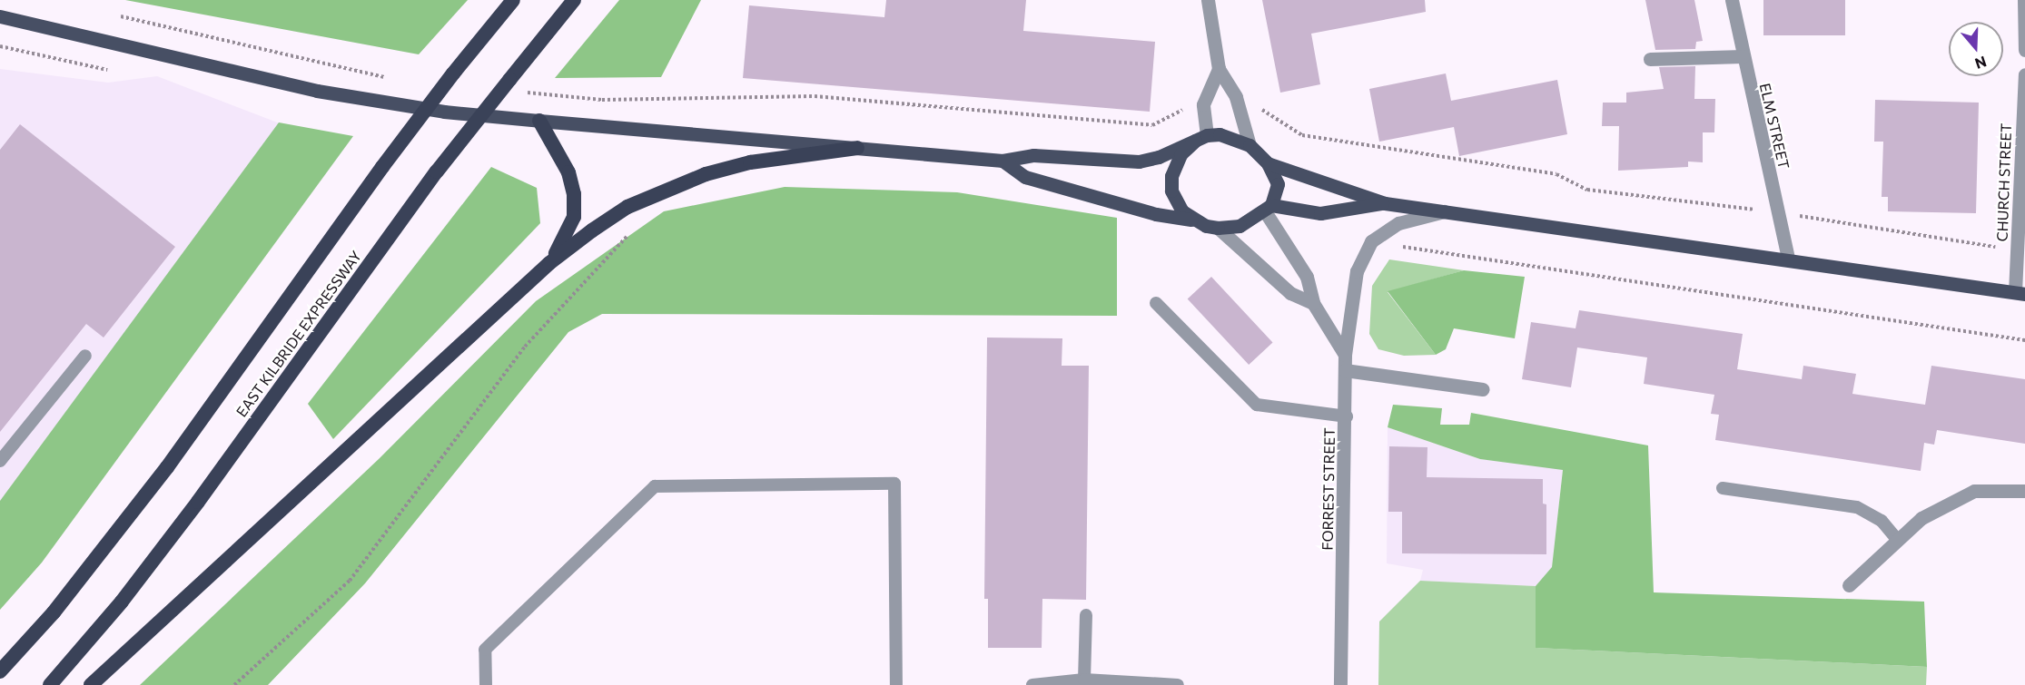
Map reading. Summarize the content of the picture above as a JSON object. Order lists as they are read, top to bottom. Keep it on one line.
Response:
{"streets":{"highway":["EAST KILBRIDE EXPRESSWAY"],"street":["ELM STREET","CHURCH STREET","FORREST STREET"]},"north":"bottom"}
